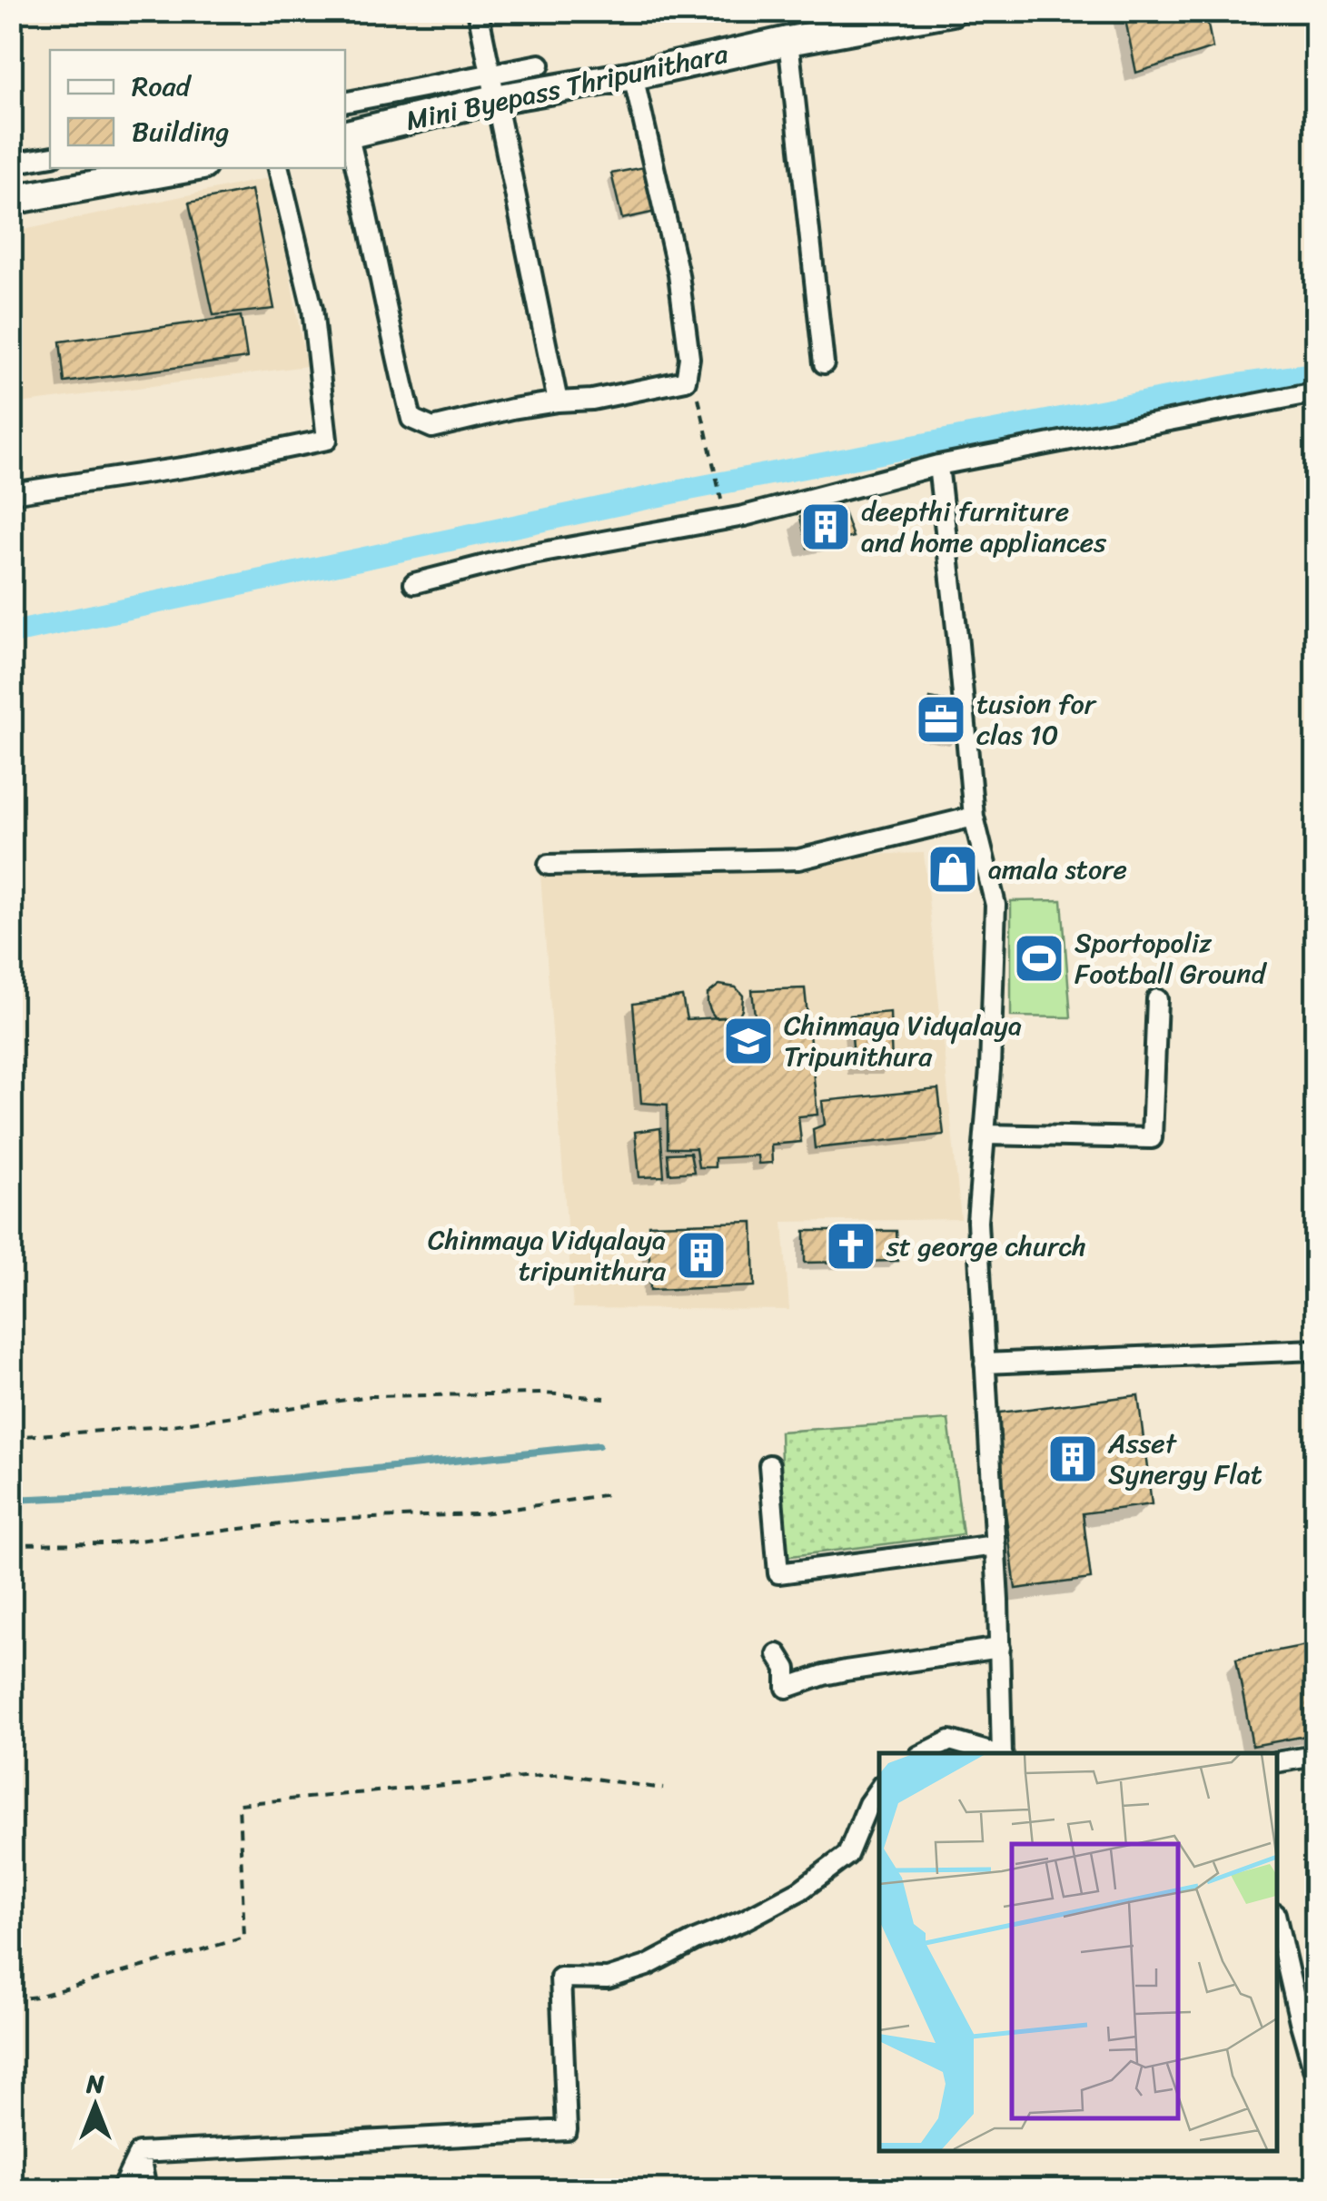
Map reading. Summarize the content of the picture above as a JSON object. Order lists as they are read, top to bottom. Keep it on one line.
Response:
{"streets":{"main road":["Mini Byepass Thripunithara"]},"places":{"building":["deepthi furniture and home appliances","Chinmaya Vidyalaya tripunithura","Asset Synergy Flat"],"office":["tusion for clas 10"],"shop":["amala store"],"sports":["Sportopoliz Football Ground"],"school or university":["Chinmaya Vidyalaya Tripunithura"],"church":["st george church"]},"legend":["Road","Building"],"north":"top"}
